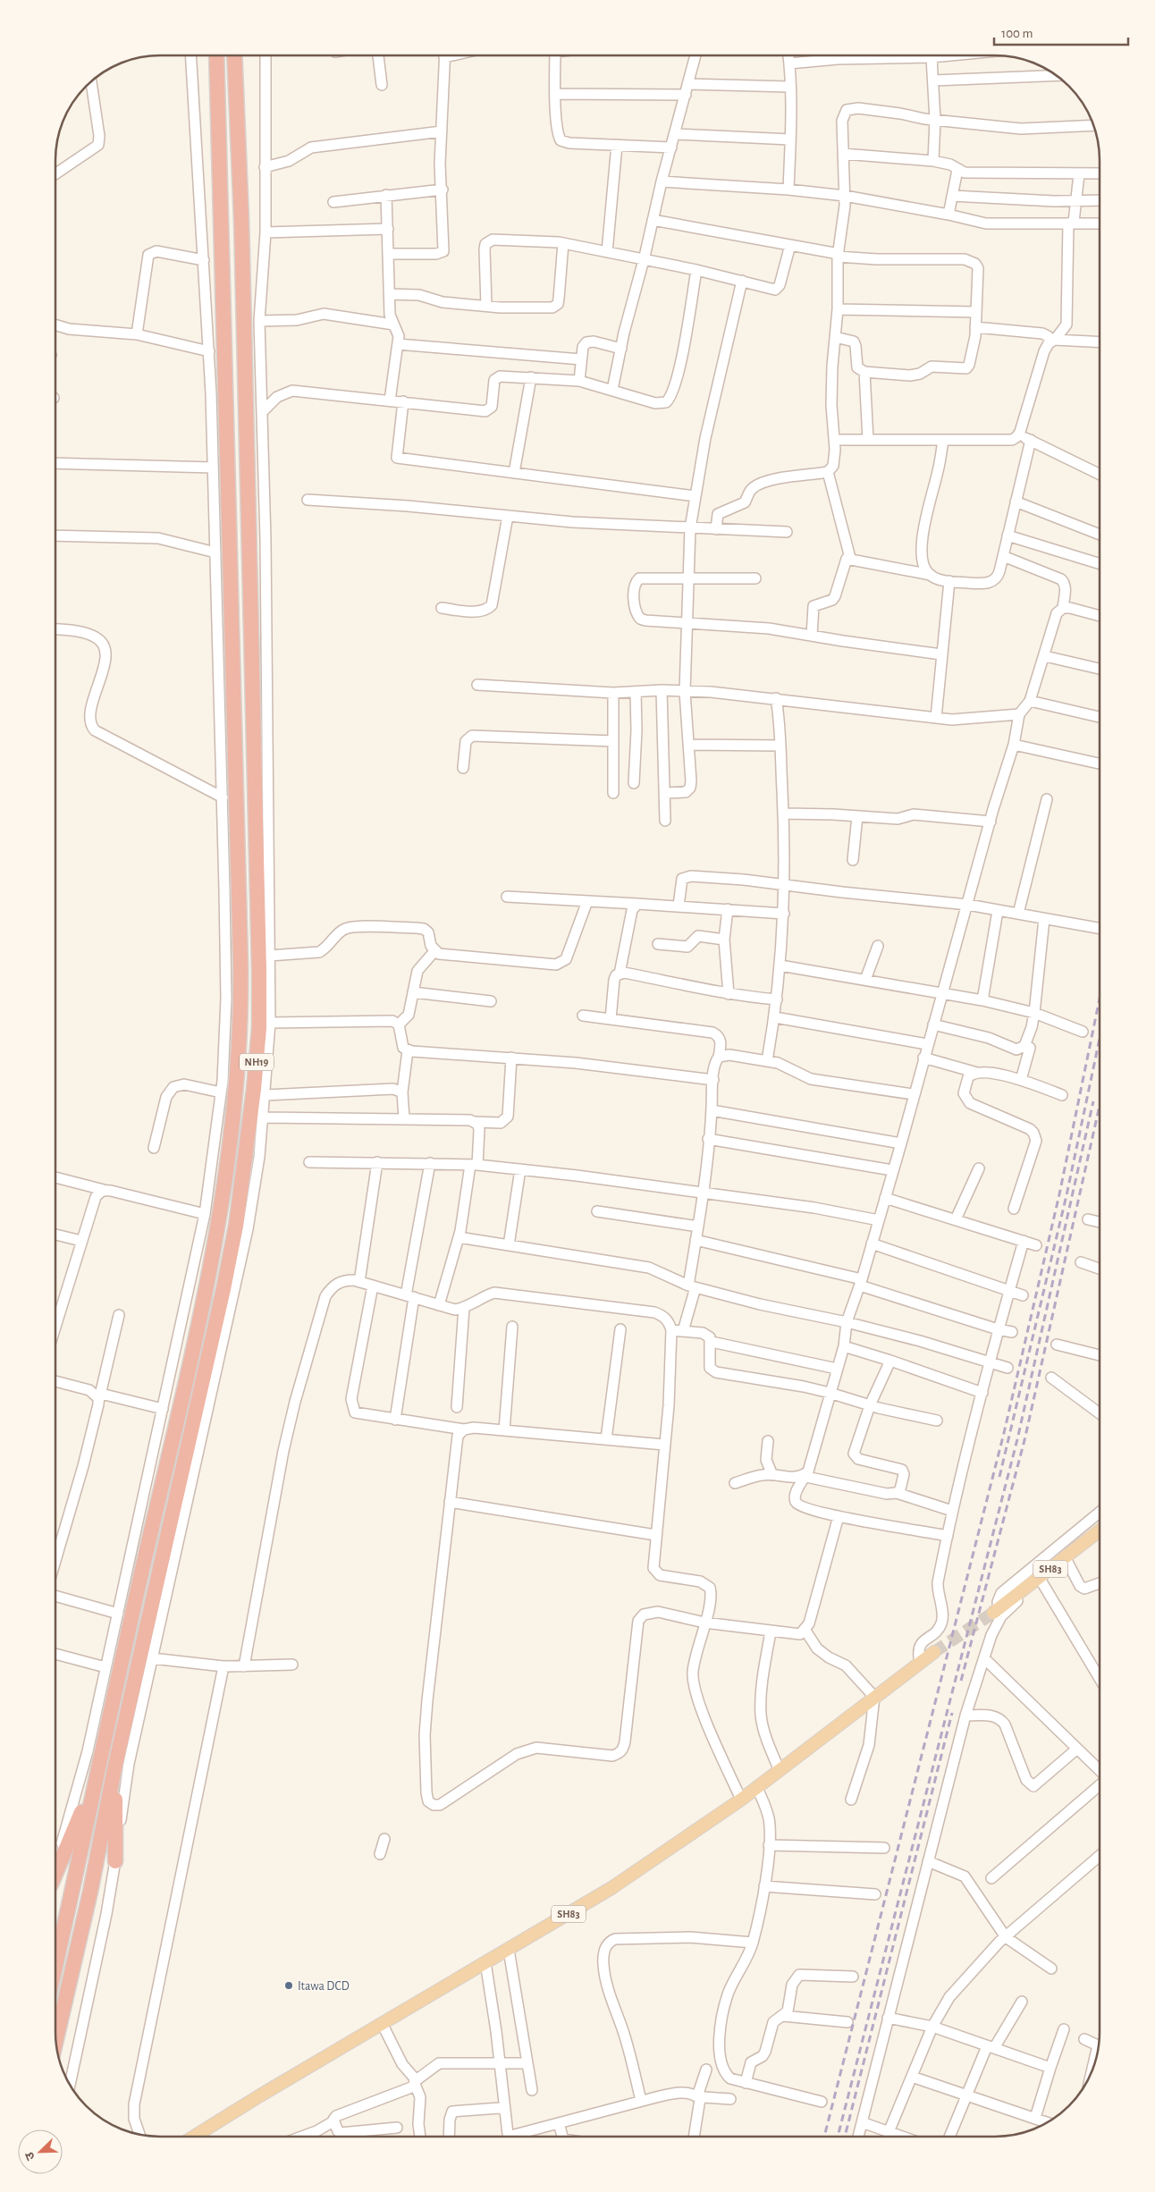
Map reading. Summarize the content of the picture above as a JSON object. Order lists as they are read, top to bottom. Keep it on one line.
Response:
{"streets":{"highway":["NH19"],"main road":["SH83"]},"places":["Itawa DCD"],"scale_bar":"100 m","north":"bottom left"}
